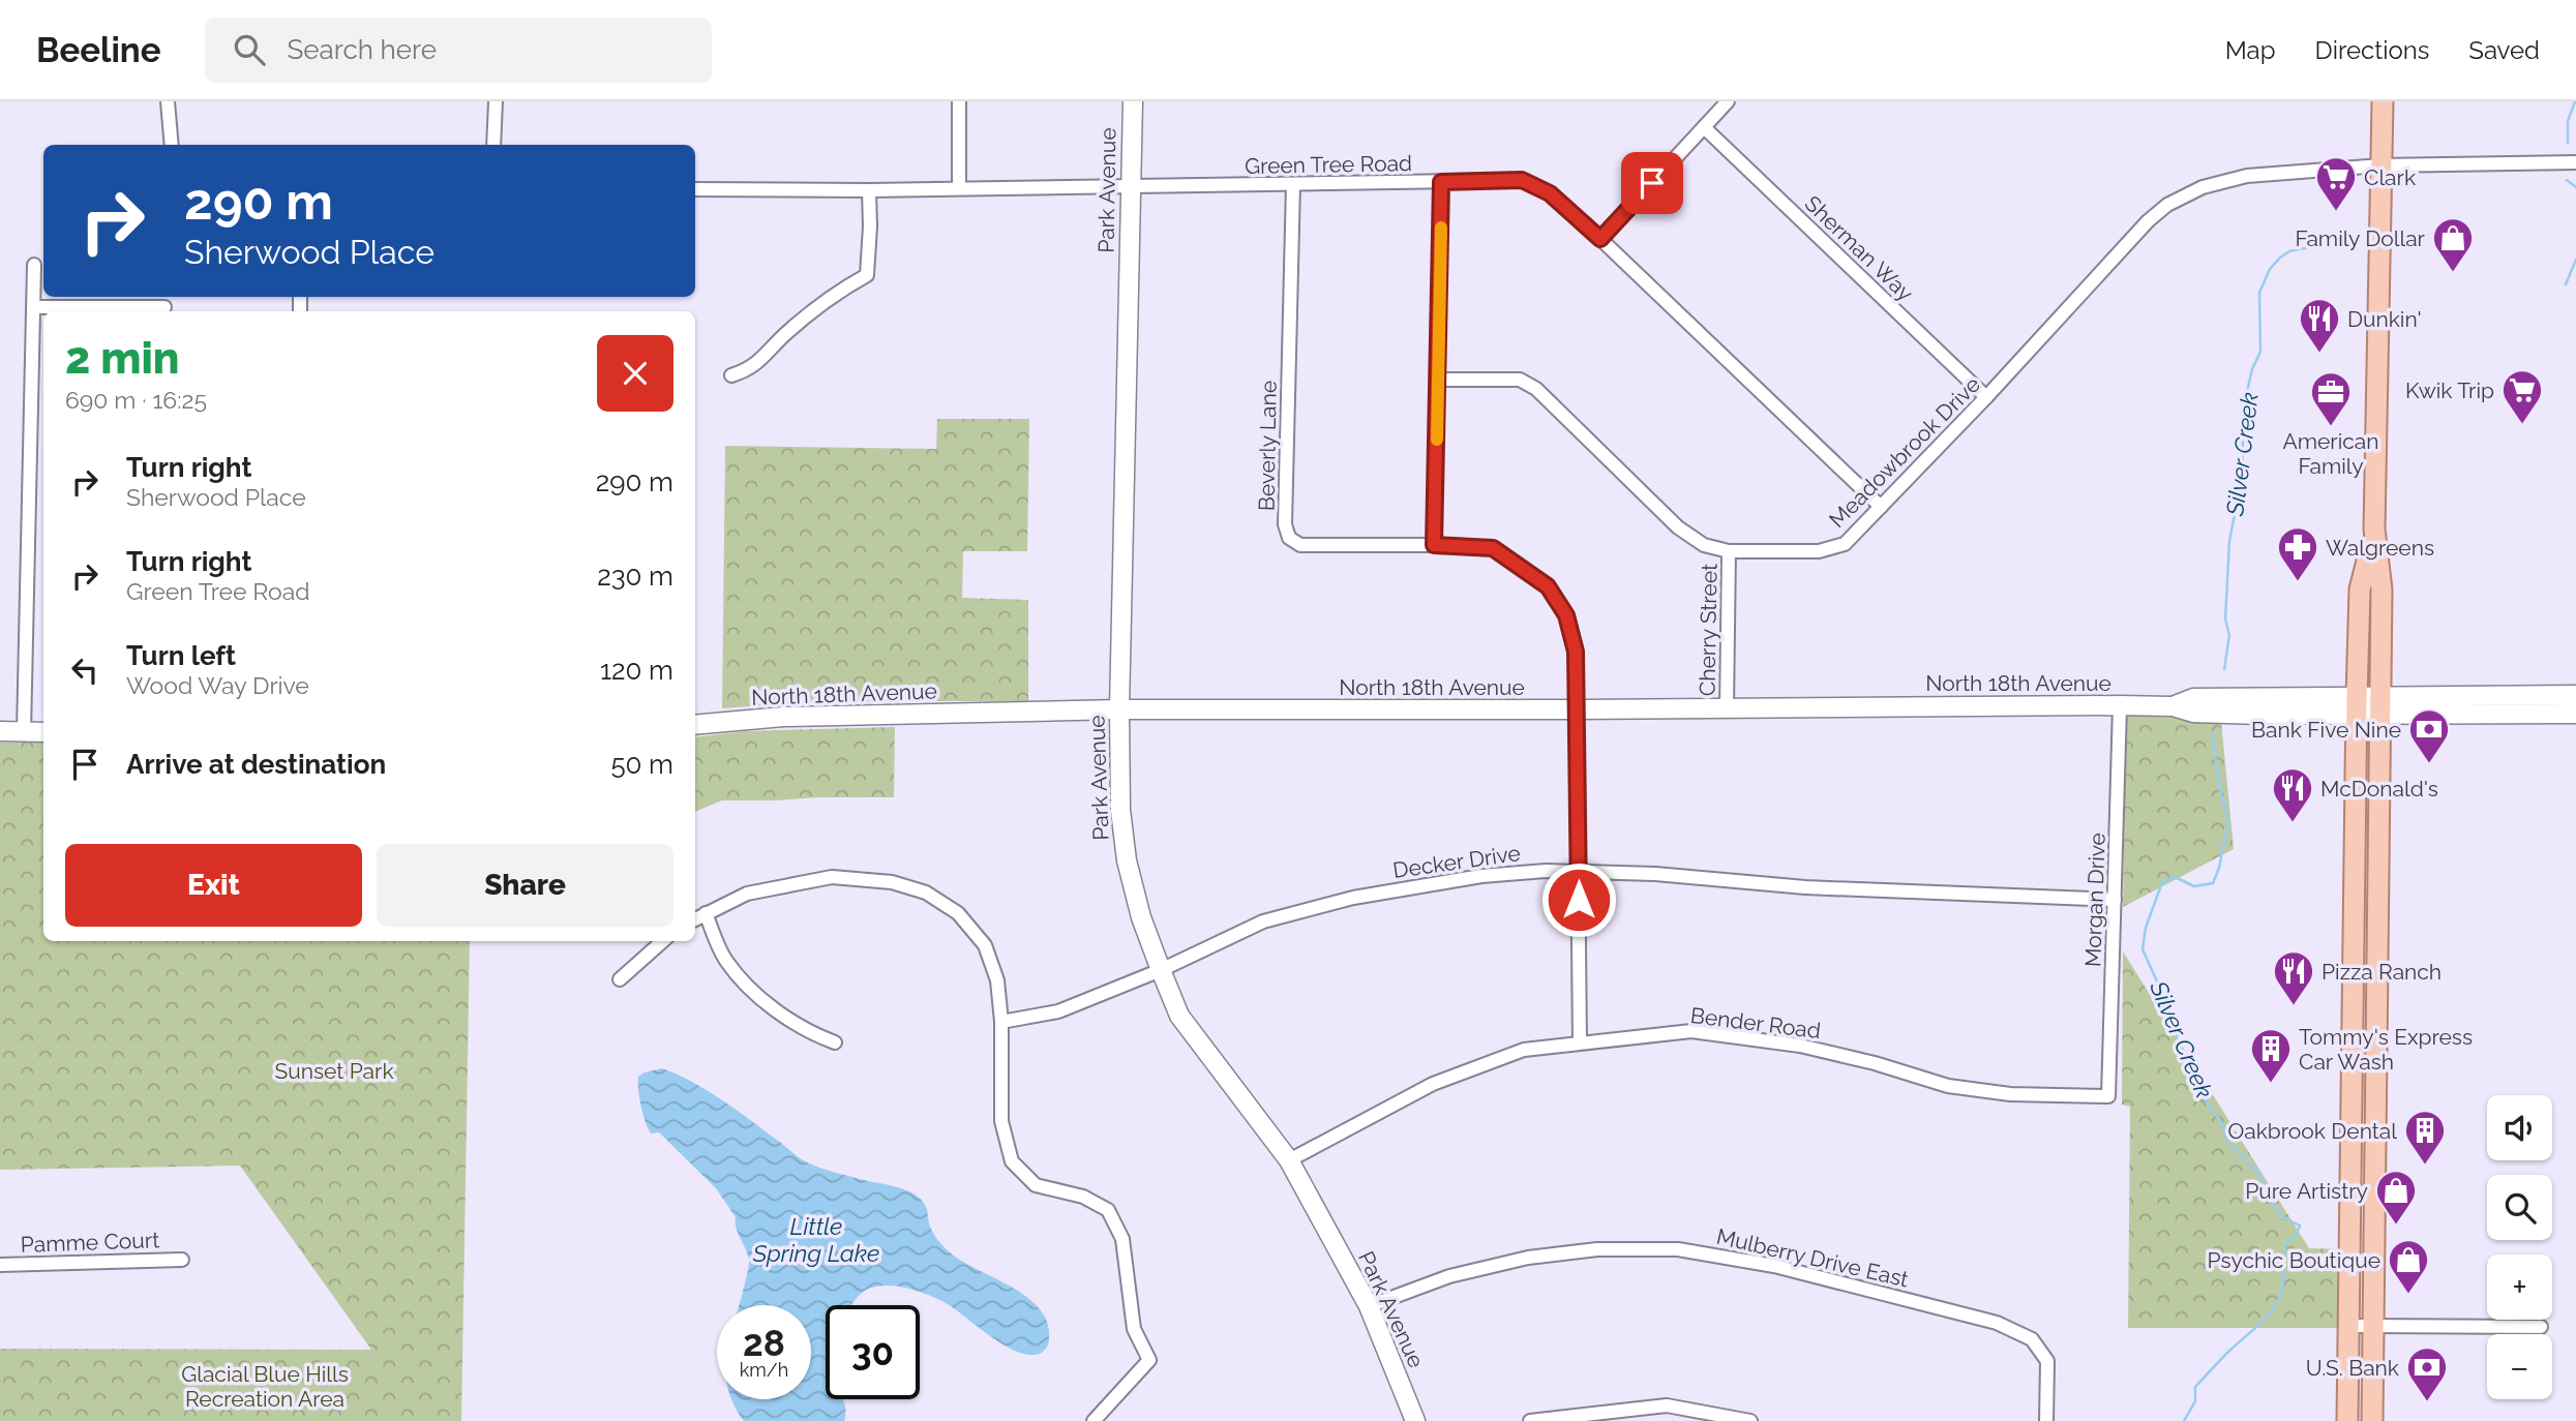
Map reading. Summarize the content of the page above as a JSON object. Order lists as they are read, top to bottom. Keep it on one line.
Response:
{"streets":{"street":["Green Tree Road","Park Avenue","Sherman Way","Beverly Lane","Meadowbrook Drive","Cherry Street","North 18th Avenue","Decker Drive","Morgan Drive","Bender Road","Pamme Court","Mulberry Drive East"]},"crossings":[["Green Tree Road","Park Avenue"],["Green Tree Road","Beverly Lane"],["Green Tree Road","Meadowbrook Drive"],["Park Avenue","North 18th Avenue"],["Park Avenue","Decker Drive"],["Park Avenue","Bender Road"],["Park Avenue","Mulberry Drive East"],["Sherman Way","Meadowbrook Drive"],["Beverly Lane","North 18th Avenue"],["Beverly Lane","Decker Drive"],["Beverly Lane","Bender Road"],["Meadowbrook Drive","Cherry Street"],["Cherry Street","North 18th Avenue"],["North 18th Avenue","Morgan Drive"],["Decker Drive","Morgan Drive"],["Morgan Drive","Bender Road"]],"water":["Silver Creek","Little Spring Lake"],"parks":["Sunset Park","Glacial Blue Hills Recreation Area"],"places":{"supermarket":["Clark","Kwik Trip"],"shop":["Family Dollar","Pure Artistry","Psychic Boutique"],"restaurant":["Dunkin'","McDonald's","Pizza Ranch"],"office":["American Family"],"pharmacy":["Walgreens"],"bank":["Bank Five Nine","U.S. Bank"],"building":["Tommy's Express Car Wash","Oakbrook Dental"]},"page":{"header":"Beeline","search":"Search here","nav":["Map","Directions","Saved"],"turn":["290 m","Sherwood Place"],"heading":["2 min","690 m · 16:25"],"list":[{"name":"Turn right","note":"Sherwood Place","value":"290 m"},{"name":"Turn right","note":"Green Tree Road","value":"230 m"},{"name":"Turn left","note":"Wood Way Drive","value":"120 m"},{"name":"Arrive at destination","value":"50 m"}],"buttons":["Exit","Share"],"map_buttons":["+","−"],"speed":"28 km/h","limit":"30"}}
